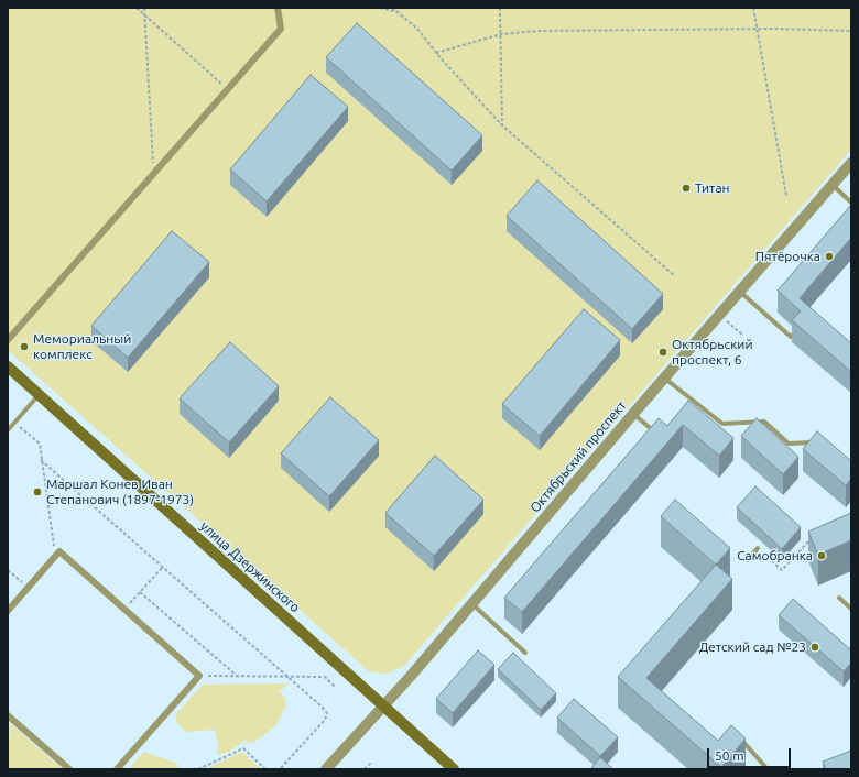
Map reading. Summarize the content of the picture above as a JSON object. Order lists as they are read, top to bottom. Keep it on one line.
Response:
{"streets":{"main road":["улица Дзержинского"],"street":["Октябрьский проспект"]},"crossings":[["Октябрьский проспект","улица Дзержинского"]],"places":["Титан","Пятёрочка","Мемориальный комплекс","Октябрьский проспект, 6","Маршал Конев Иван Степанович (1897-1973)","Самобранка","Детский сад №23"],"scale_bar":"50 m"}
